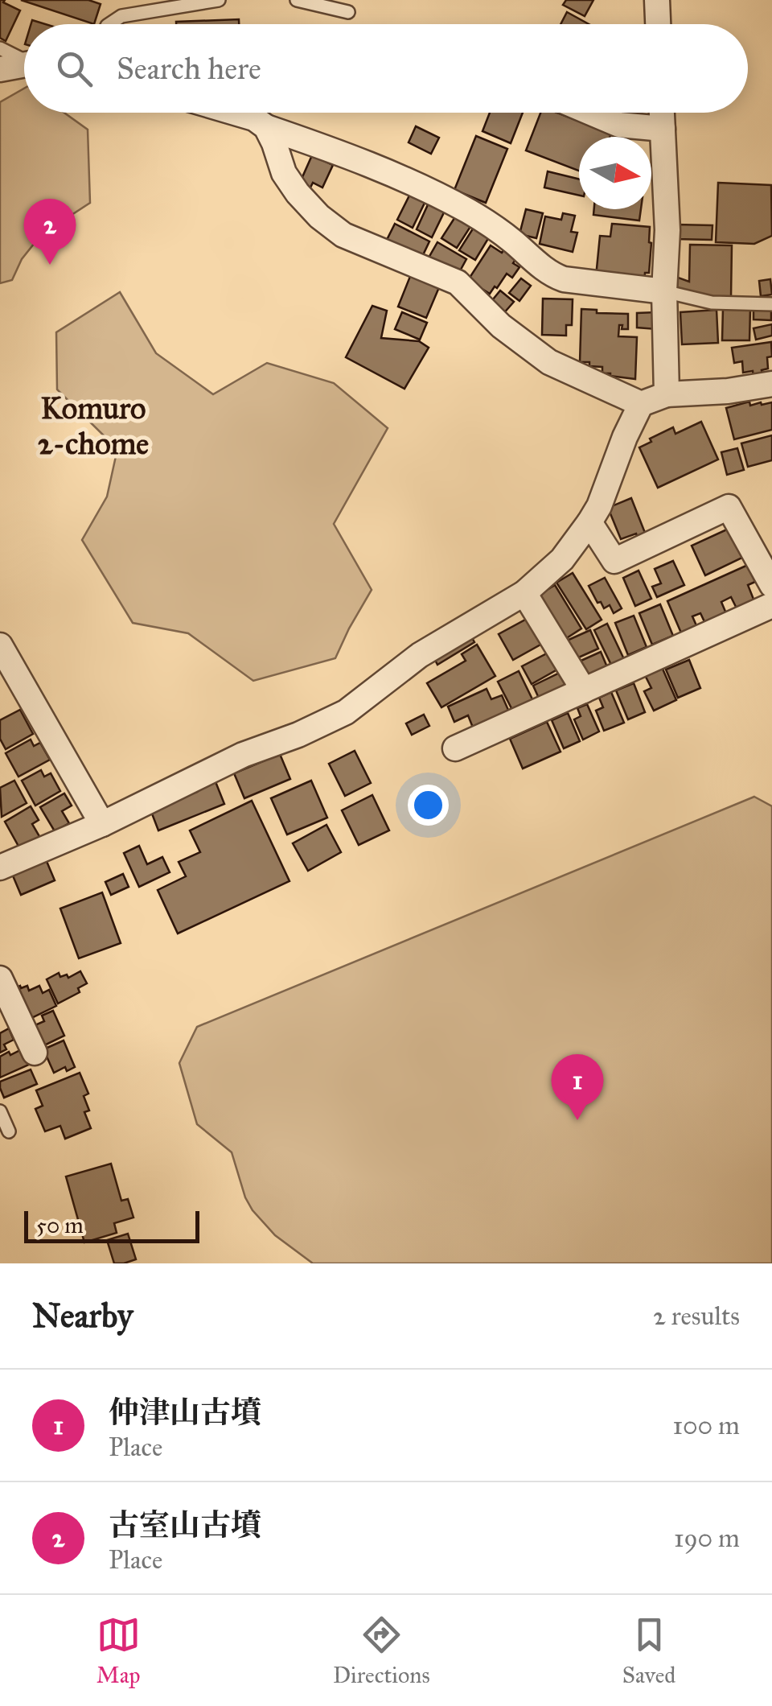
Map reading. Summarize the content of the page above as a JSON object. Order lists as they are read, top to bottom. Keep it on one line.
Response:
{"districts":["Komuro 2-chome"],"scale_bar":"50 m","north":"right","page":{"search":"Search here","pins":["2","1"],"scale":"50 m","heading":["Nearby","2 results"],"list":[{"mark":"1","name":"仲津山古墳","note":"Place","value":"100 m"},{"mark":"2","name":"古室山古墳","note":"Place","value":"190 m"}],"nav":["Map","Directions","Saved"]}}
